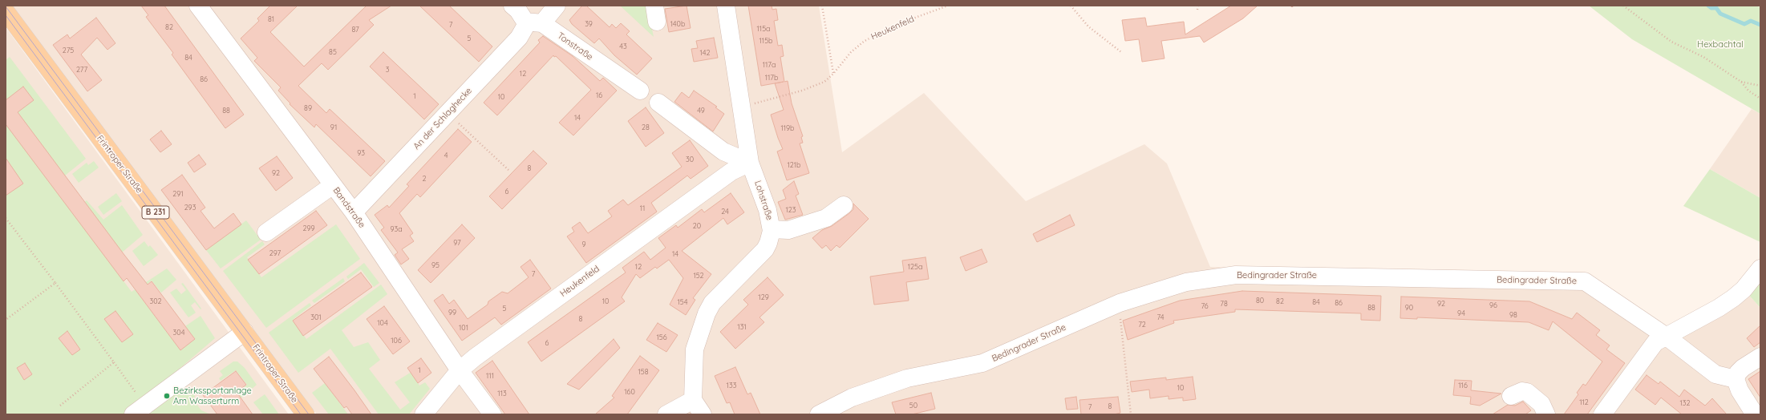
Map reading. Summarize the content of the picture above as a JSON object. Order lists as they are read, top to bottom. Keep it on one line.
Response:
{"streets":{"main road":["Frintroper Straße","B 231"],"street":["Heukenfeld","Tonstraße","An der Schlaghecke","Lohstraße","Bandstraße","Bedingrader Straße"]},"crossings":[["Heukenfeld","Lohstraße"],["Heukenfeld","Bandstraße"],["Tonstraße","An der Schlaghecke"],["An der Schlaghecke","Bandstraße"]],"parks":["Hexbachtal"],"places":["Bezirkssportanlage Am Wasserturm"],"house_numbers":["81","39","140b","7","82","115a","87","5","115b","43","275","85","142","84","117a","277","3","12","117b","86","16","1","10","89","88","49","14","91","28","119b","93","4","30","121b","8","92","2","6","291","293","11","123","24","20","299","93a","97","9","297","14","95","12","125a","7","152","129","80","302","10","82","154","84","86","78","92","96","76","88","90","5","99","94","98","301","74","8","104","72","131","101","304","156","106","6","1","158","111","133","116","10","160","113","112","132","50","8","7"]}
